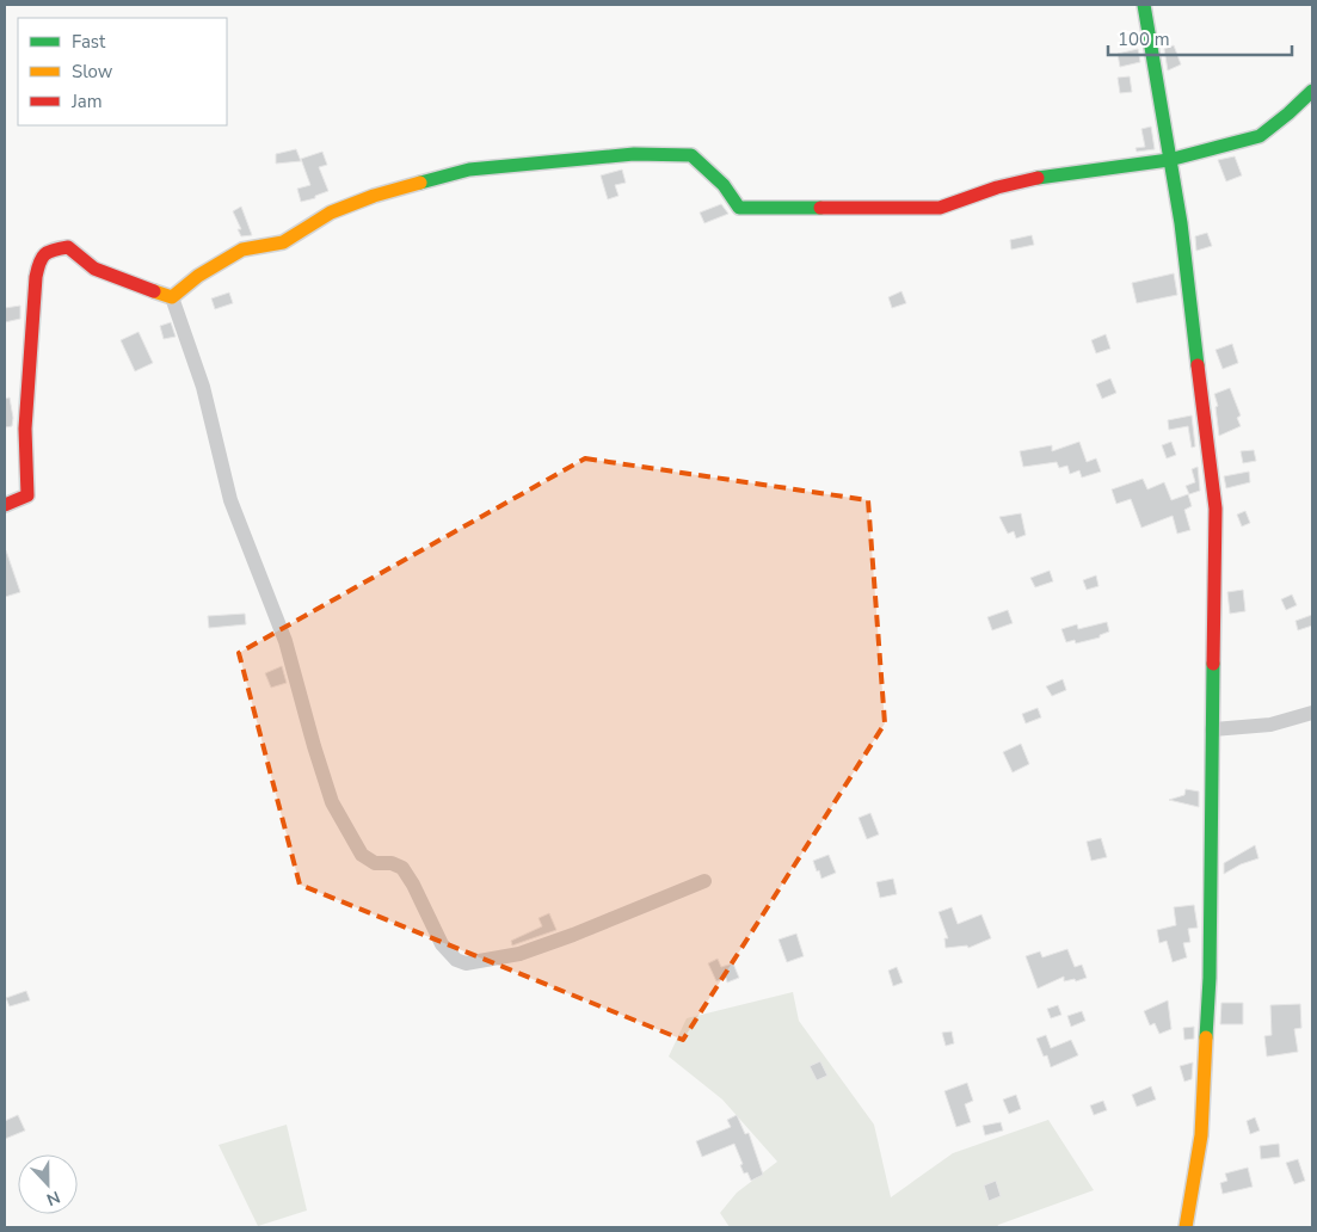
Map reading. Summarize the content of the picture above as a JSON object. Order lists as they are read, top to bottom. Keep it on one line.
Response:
{"legend":["Fast","Slow","Jam"],"scale_bar":"100 m","north":"bottom"}
